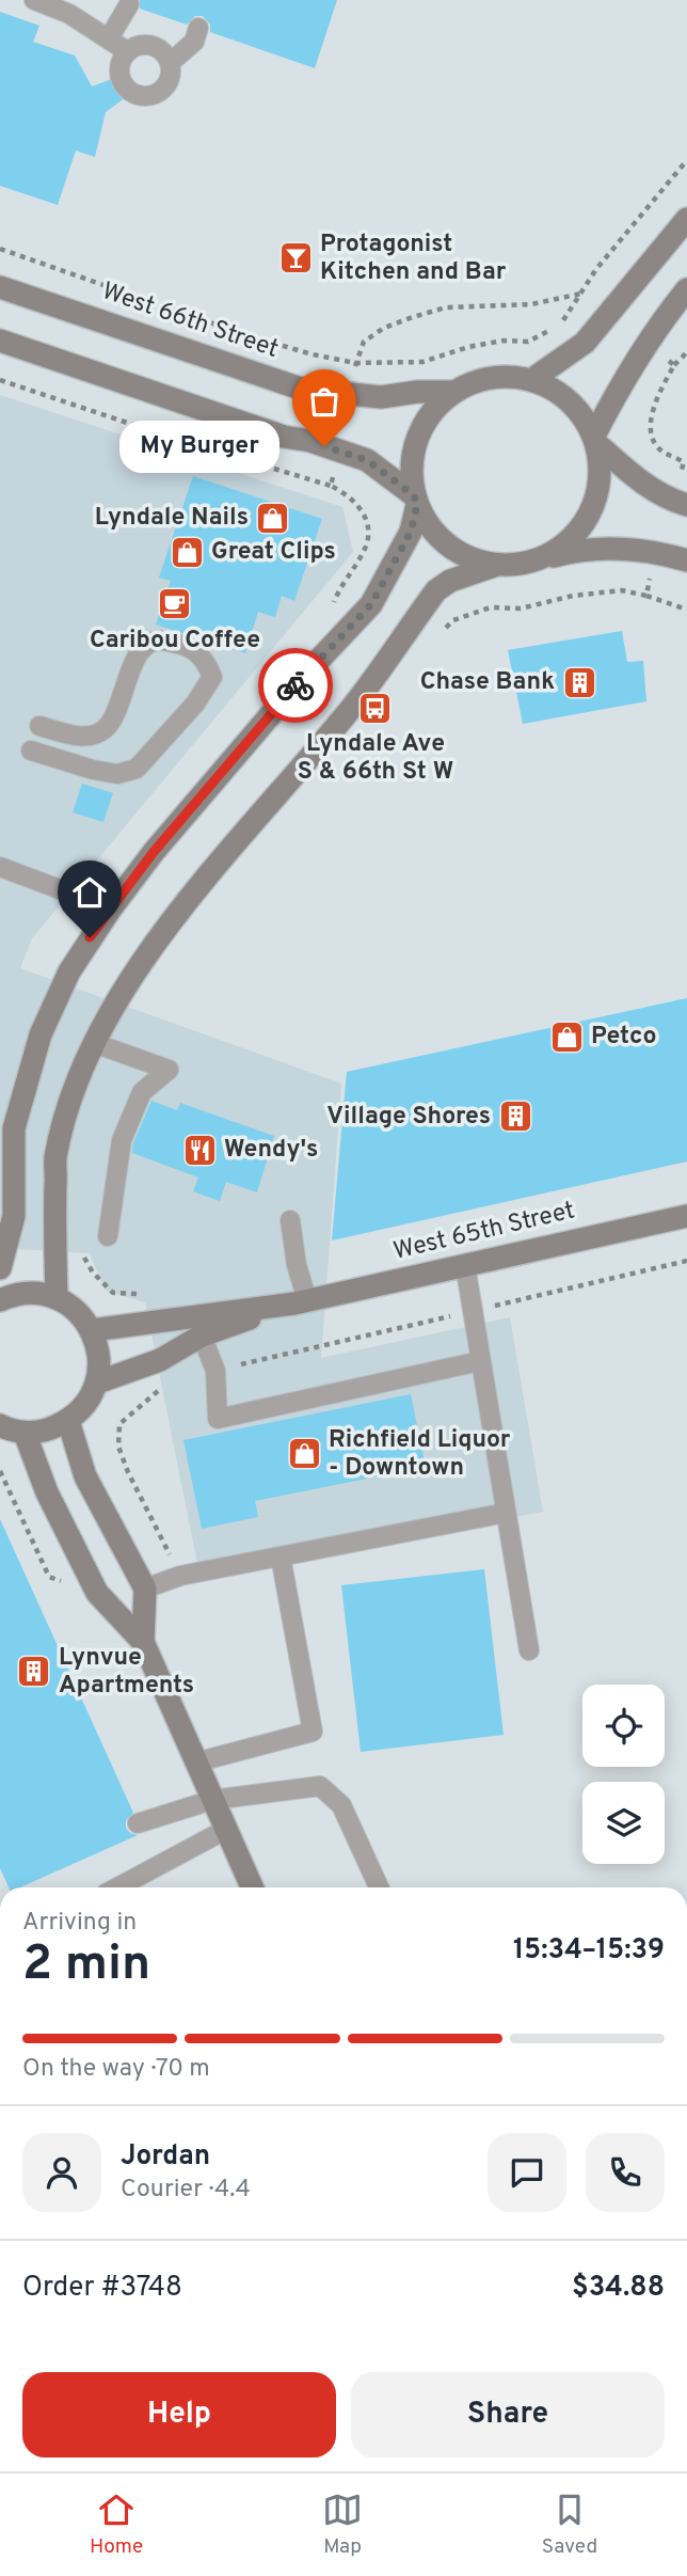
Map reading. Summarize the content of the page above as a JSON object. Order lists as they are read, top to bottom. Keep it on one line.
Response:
{"streets":{"main road":["West 66th Street","West 65th Street"]},"places":{"bar":["Protagonist Kitchen and Bar"],"other":["My Burger"],"shop":["Lyndale Nails","Great Clips","Petco","Richfield Liquor - Downtown"],"cafe":["Caribou Coffee"],"building":["Chase Bank","Village Shores","Lynvue Apartments"],"bus stop":["Lyndale Ave S & 66th St W"],"restaurant":["Wendy's"]},"page":{"bubble":"My Burger","heading":["2 min","Arriving in","15:34–15:39"],"panel":["Jordan","Courier · 4.4","Order #3748","$34.88"],"bar":"On the way · 70 m","buttons":["Help","Share"],"tabs":["Home","Map","Saved"]}}
